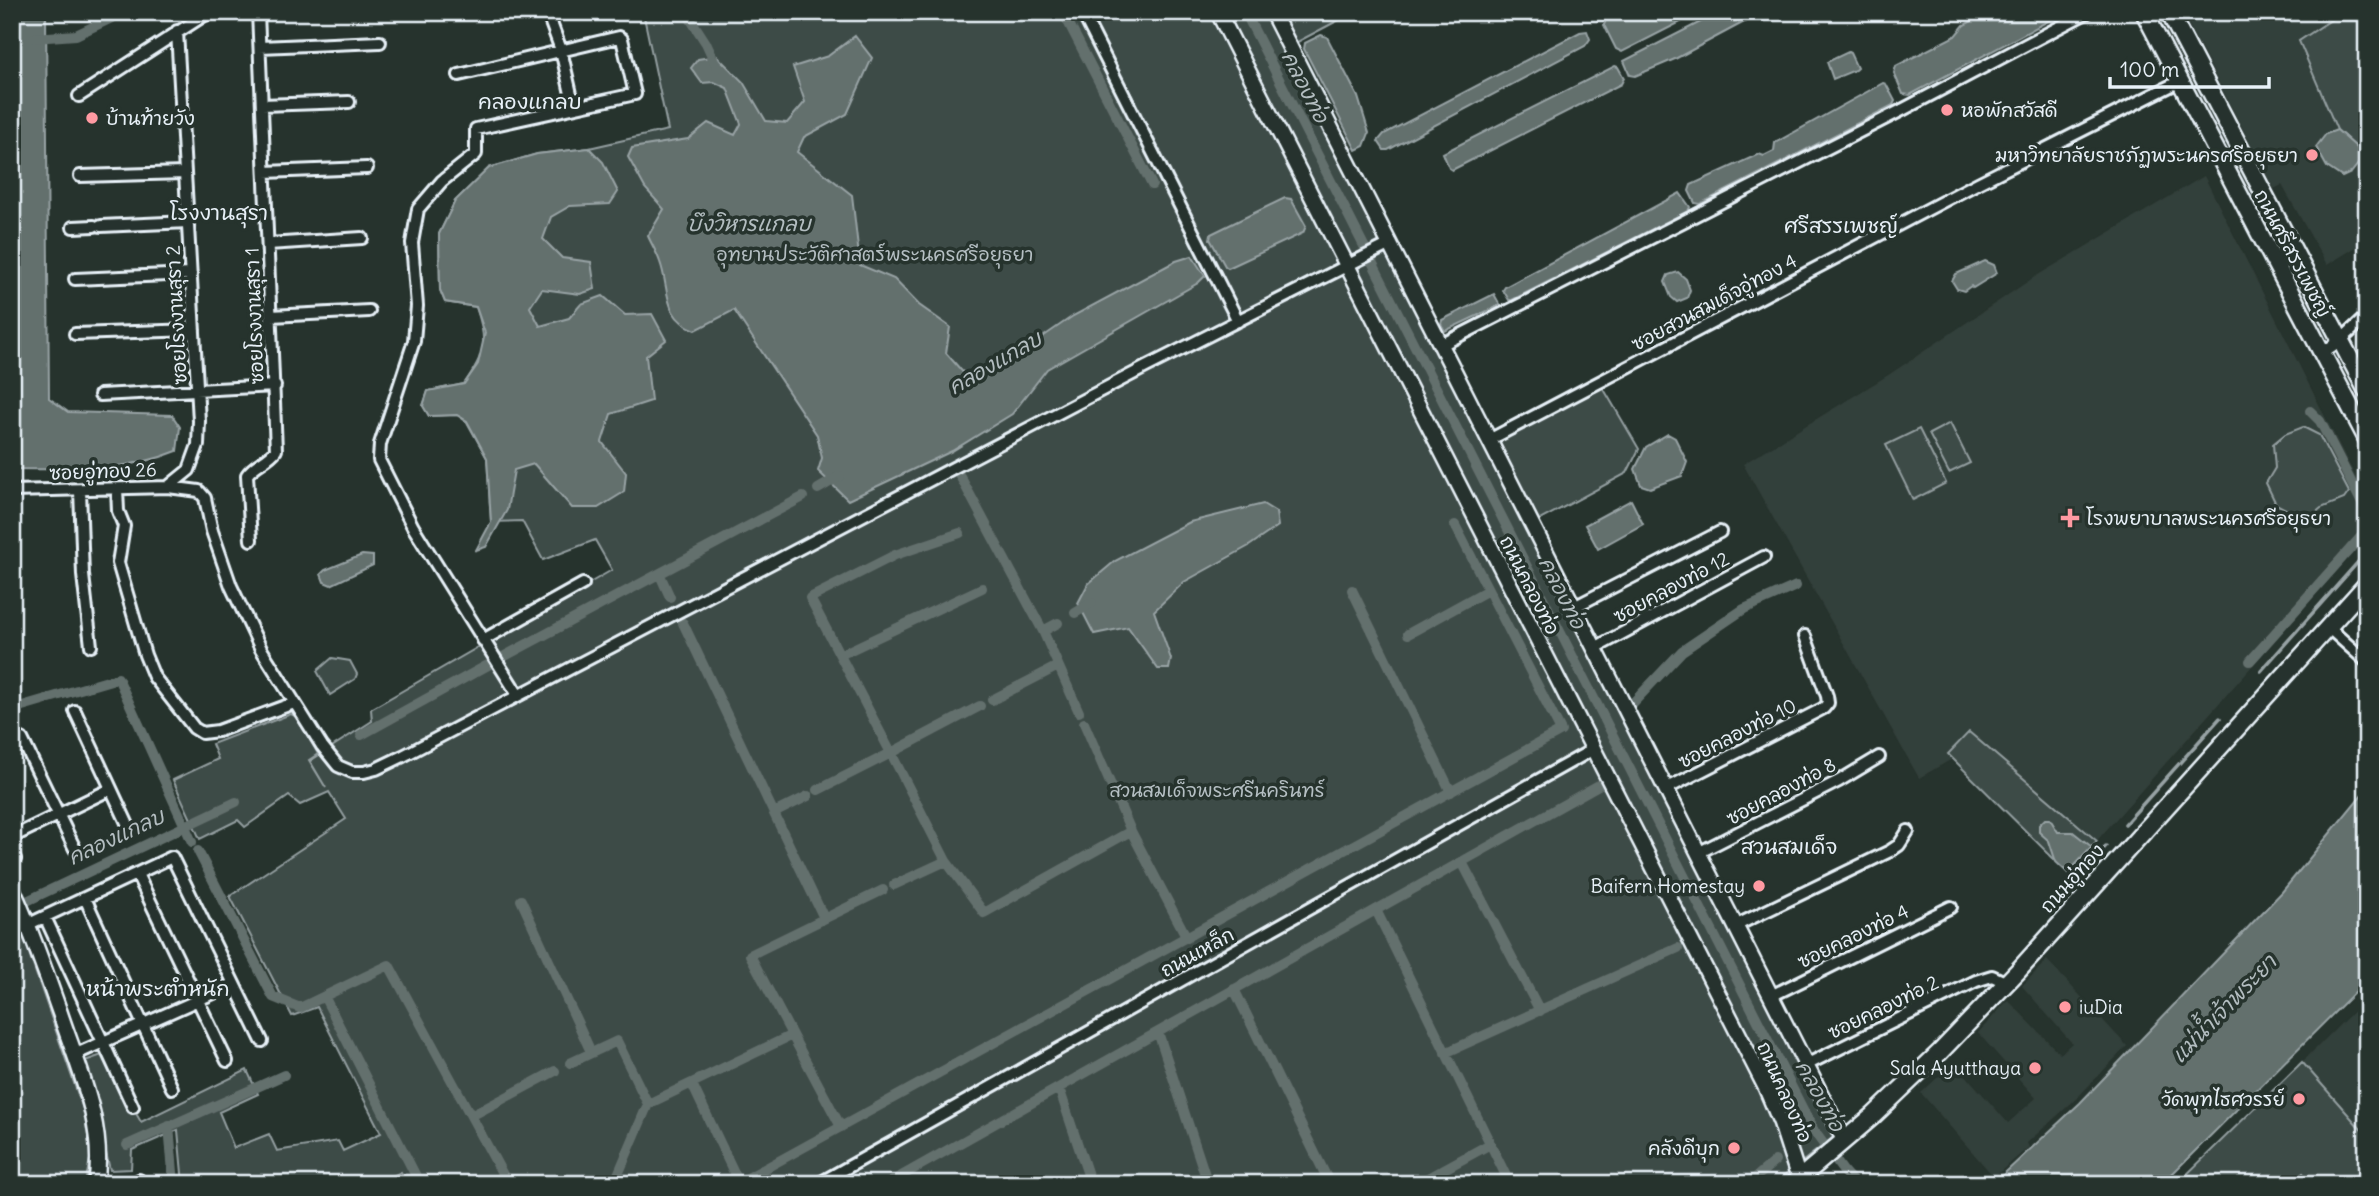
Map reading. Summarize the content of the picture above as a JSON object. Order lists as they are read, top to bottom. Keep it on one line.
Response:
{"streets":{"main road":["ถนนศรีสรรเพชญ์","ถนนอู่ทอง"],"street":["ซอยสวนสมเด็จอู่ทอง 4","ซอยโรงงานสุรา 2","ซอยโรงงานสุรา 1","ซอยอู่ทอง 26","ถนนคลองท่อ","ซอยคลองท่อ 12","ซอยคลองท่อ 10","ซอยคลองท่อ 8","ซอยคลองท่อ 4","ถนนเหล็ก","ซอยคลองท่อ 2"]},"crossings":[["ถนนศรีสรรเพชญ์","ซอยสวนสมเด็จอู่ทอง 4"],["ซอยสวนสมเด็จอู่ทอง 4","ถนนคลองท่อ"],["ซอยโรงงานสุรา 2","ซอยอู่ทอง 26"],["ถนนคลองท่อ","ซอยคลองท่อ 12"],["ถนนคลองท่อ","ซอยคลองท่อ 10"],["ถนนคลองท่อ","ซอยคลองท่อ 8"],["ถนนคลองท่อ","ถนนอู่ทอง"],["ถนนคลองท่อ","ซอยคลองท่อ 4"],["ถนนคลองท่อ","ถนนเหล็ก"],["ถนนคลองท่อ","ซอยคลองท่อ 2"],["ถนนอู่ทอง","ซอยคลองท่อ 2"]],"districts":["คลองแกลบ","โรงงานสุรา","ศรีสรรเพชญ์","สวนสมเด็จ","หน้าพระตำหนัก"],"water":["คลองท่อ","บึงวิหารแกลบ","คลองแกลบ","แม่น้ำเจ้าพระยา"],"parks":["อุทยานประวัติศาสตร์พระนครศรีอยุธยา","สวนสมเด็จพระศรีนครินทร์"],"places":{"other":["หอพักสวัสดี","บ้านท้ายวัง","มหาวิทยาลัยราชภัฏพระนครศรีอยุธยา","Baifern Homestay","iuDia","Sala Ayutthaya","วัดพุทไธศวรรย์","คลังดีบุก"],"health":["โรงพยาบาลพระนครศรีอยุธยา"]},"scale_bar":"100 m"}
